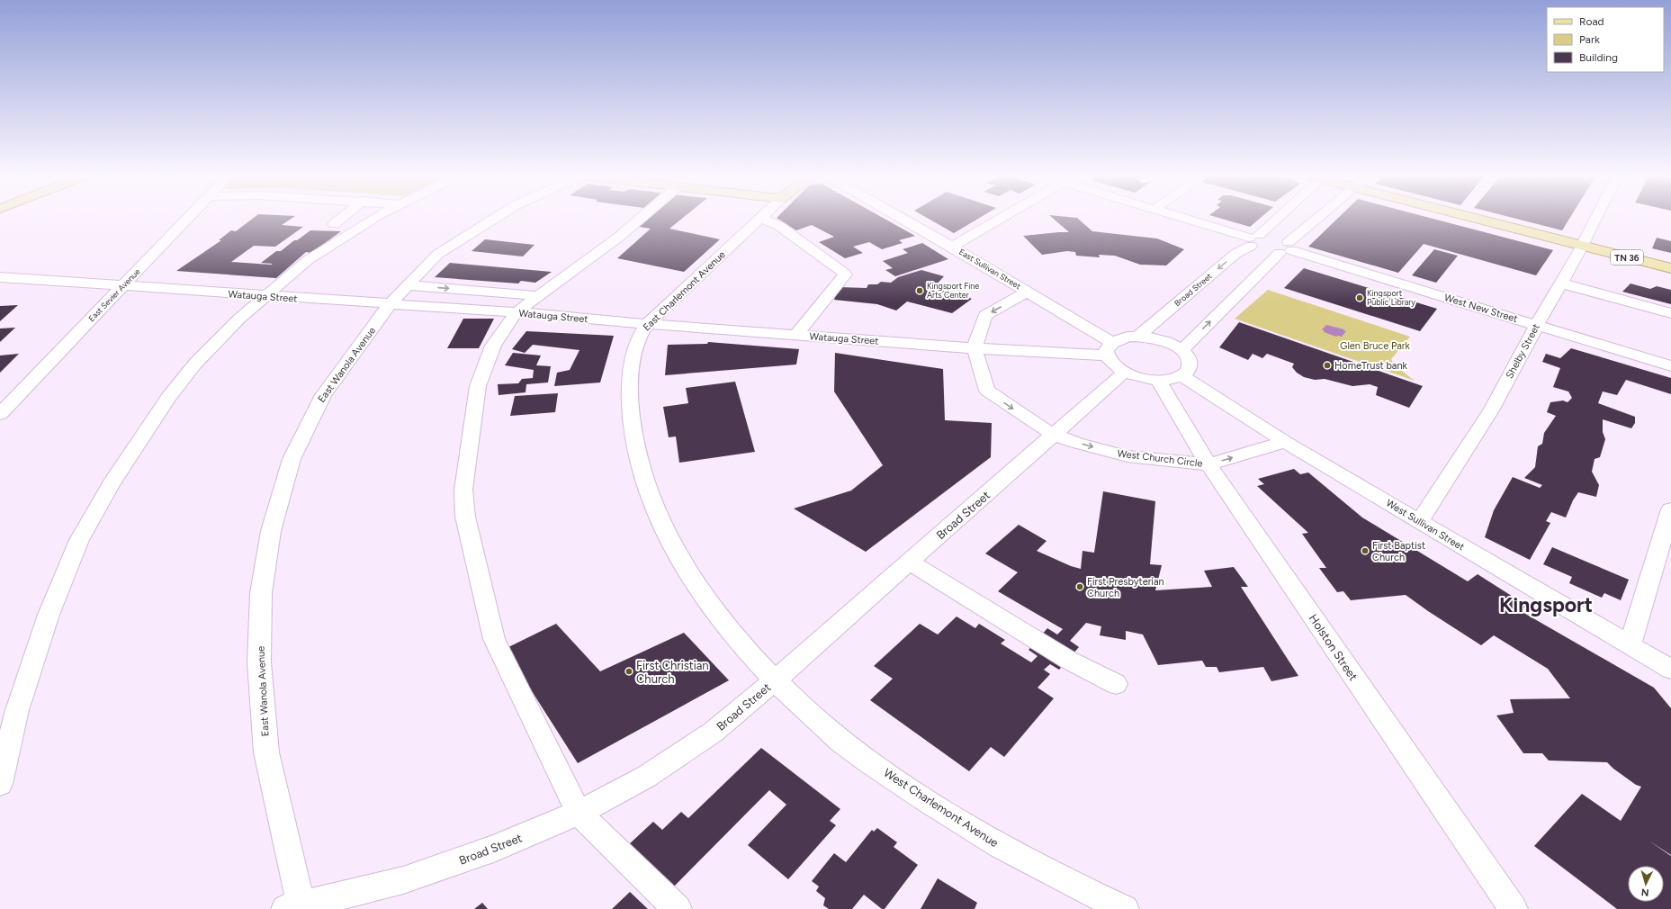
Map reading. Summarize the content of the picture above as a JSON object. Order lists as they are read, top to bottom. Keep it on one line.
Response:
{"streets":{"main road":["TN 36"],"street":["East Sullivan Street","Broad Street","East Charlemont Avenue","East Sevier Avenue","Watauga Street","West New Street","Shelby Street","East Wanola Avenue","West Church Circle","West Sullivan Street","Holston Street","West Charlemont Avenue"]},"crossings":[["TN 36","Shelby Street"],["East Sullivan Street","Broad Street"],["East Sullivan Street","Watauga Street"],["East Sullivan Street","West Sullivan Street"],["East Sullivan Street","Holston Street"],["Broad Street","East Charlemont Avenue"],["Broad Street","East Wanola Avenue"],["Broad Street","West Church Circle"],["Broad Street","West Charlemont Avenue"],["East Charlemont Avenue","Watauga Street"],["East Charlemont Avenue","West Charlemont Avenue"],["East Sevier Avenue","Watauga Street"],["Watauga Street","East Wanola Avenue"],["Watauga Street","West Church Circle"],["West New Street","Shelby Street"],["Shelby Street","West Sullivan Street"],["West Church Circle","West Sullivan Street"],["West Church Circle","Holston Street"]],"one_way":["West Church Circle"],"districts":["Kingsport"],"parks":["Glen Bruce Park"],"places":["Kingsport Fine Arts Center","Kingsport Public Library","HomeTrust bank","First Baptist Church","First Presbyterian Church","First Christian Church"],"legend":["Road","Park","Building"],"north":"bottom"}
